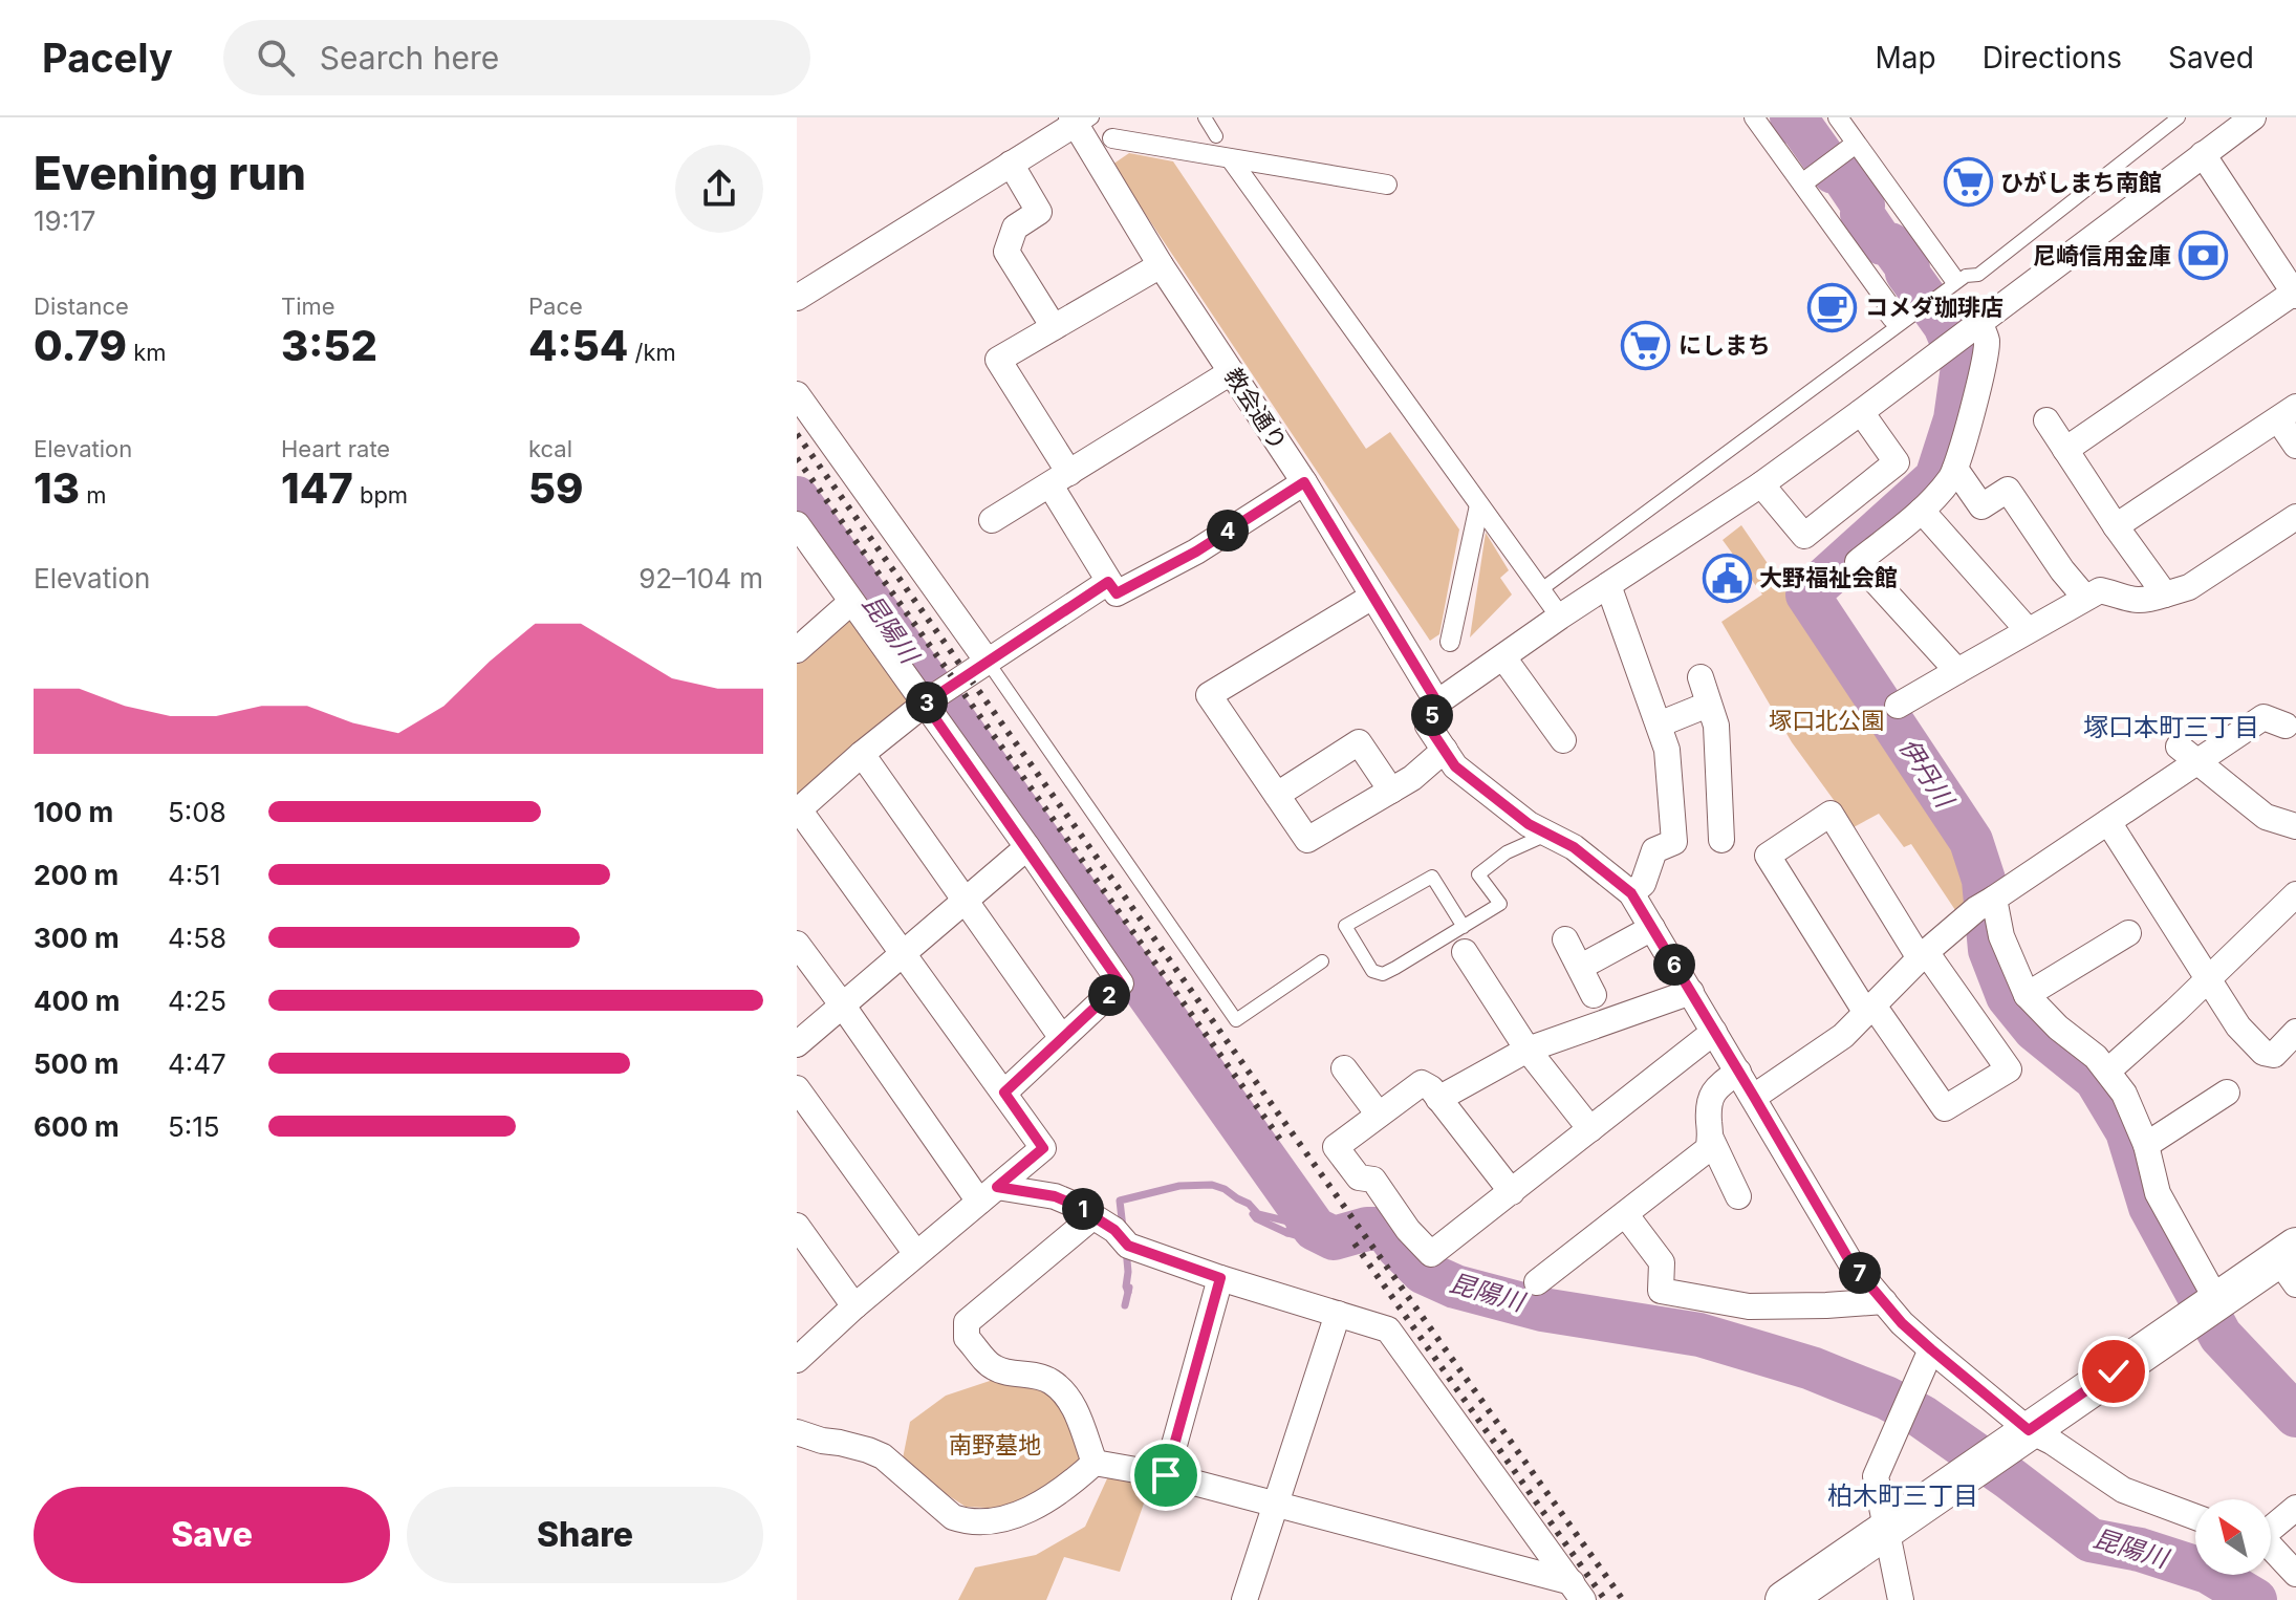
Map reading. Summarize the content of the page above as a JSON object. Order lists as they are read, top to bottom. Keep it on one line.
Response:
{"streets":{"street":["教会通り"]},"districts":["塚口本町三丁目","柏木町三丁目"],"water":["昆陽川","伊丹川"],"parks":["塚口北公園","南野墓地"],"places":{"supermarket":["ひがしまち南館","にしまち"],"bank":["尼崎信用金庫"],"cafe":["コメダ珈琲店"],"public building":["大野福祉会館"]},"north":"top left","page":{"header":"Pacely","search":"Search here","nav":["Map","Directions","Saved"],"heading":["Evening run","19:17"],"stats":[["Distance","0.79 km"],["Time","3:52"],["Pace","4:54 /km"],["Elevation","13 m"],["Heart rate","147 bpm"],["kcal","59"]],"pins":["4","3","5","6","2","1","7"],"chart":["Elevation","92–104 m"],"list":[{"name":"100 m","note":"5:08"},{"name":"200 m","note":"4:51"},{"name":"300 m","note":"4:58"},{"name":"400 m","note":"4:25"},{"name":"500 m","note":"4:47"},{"name":"600 m","note":"5:15"}],"buttons":["Save","Share"]}}
